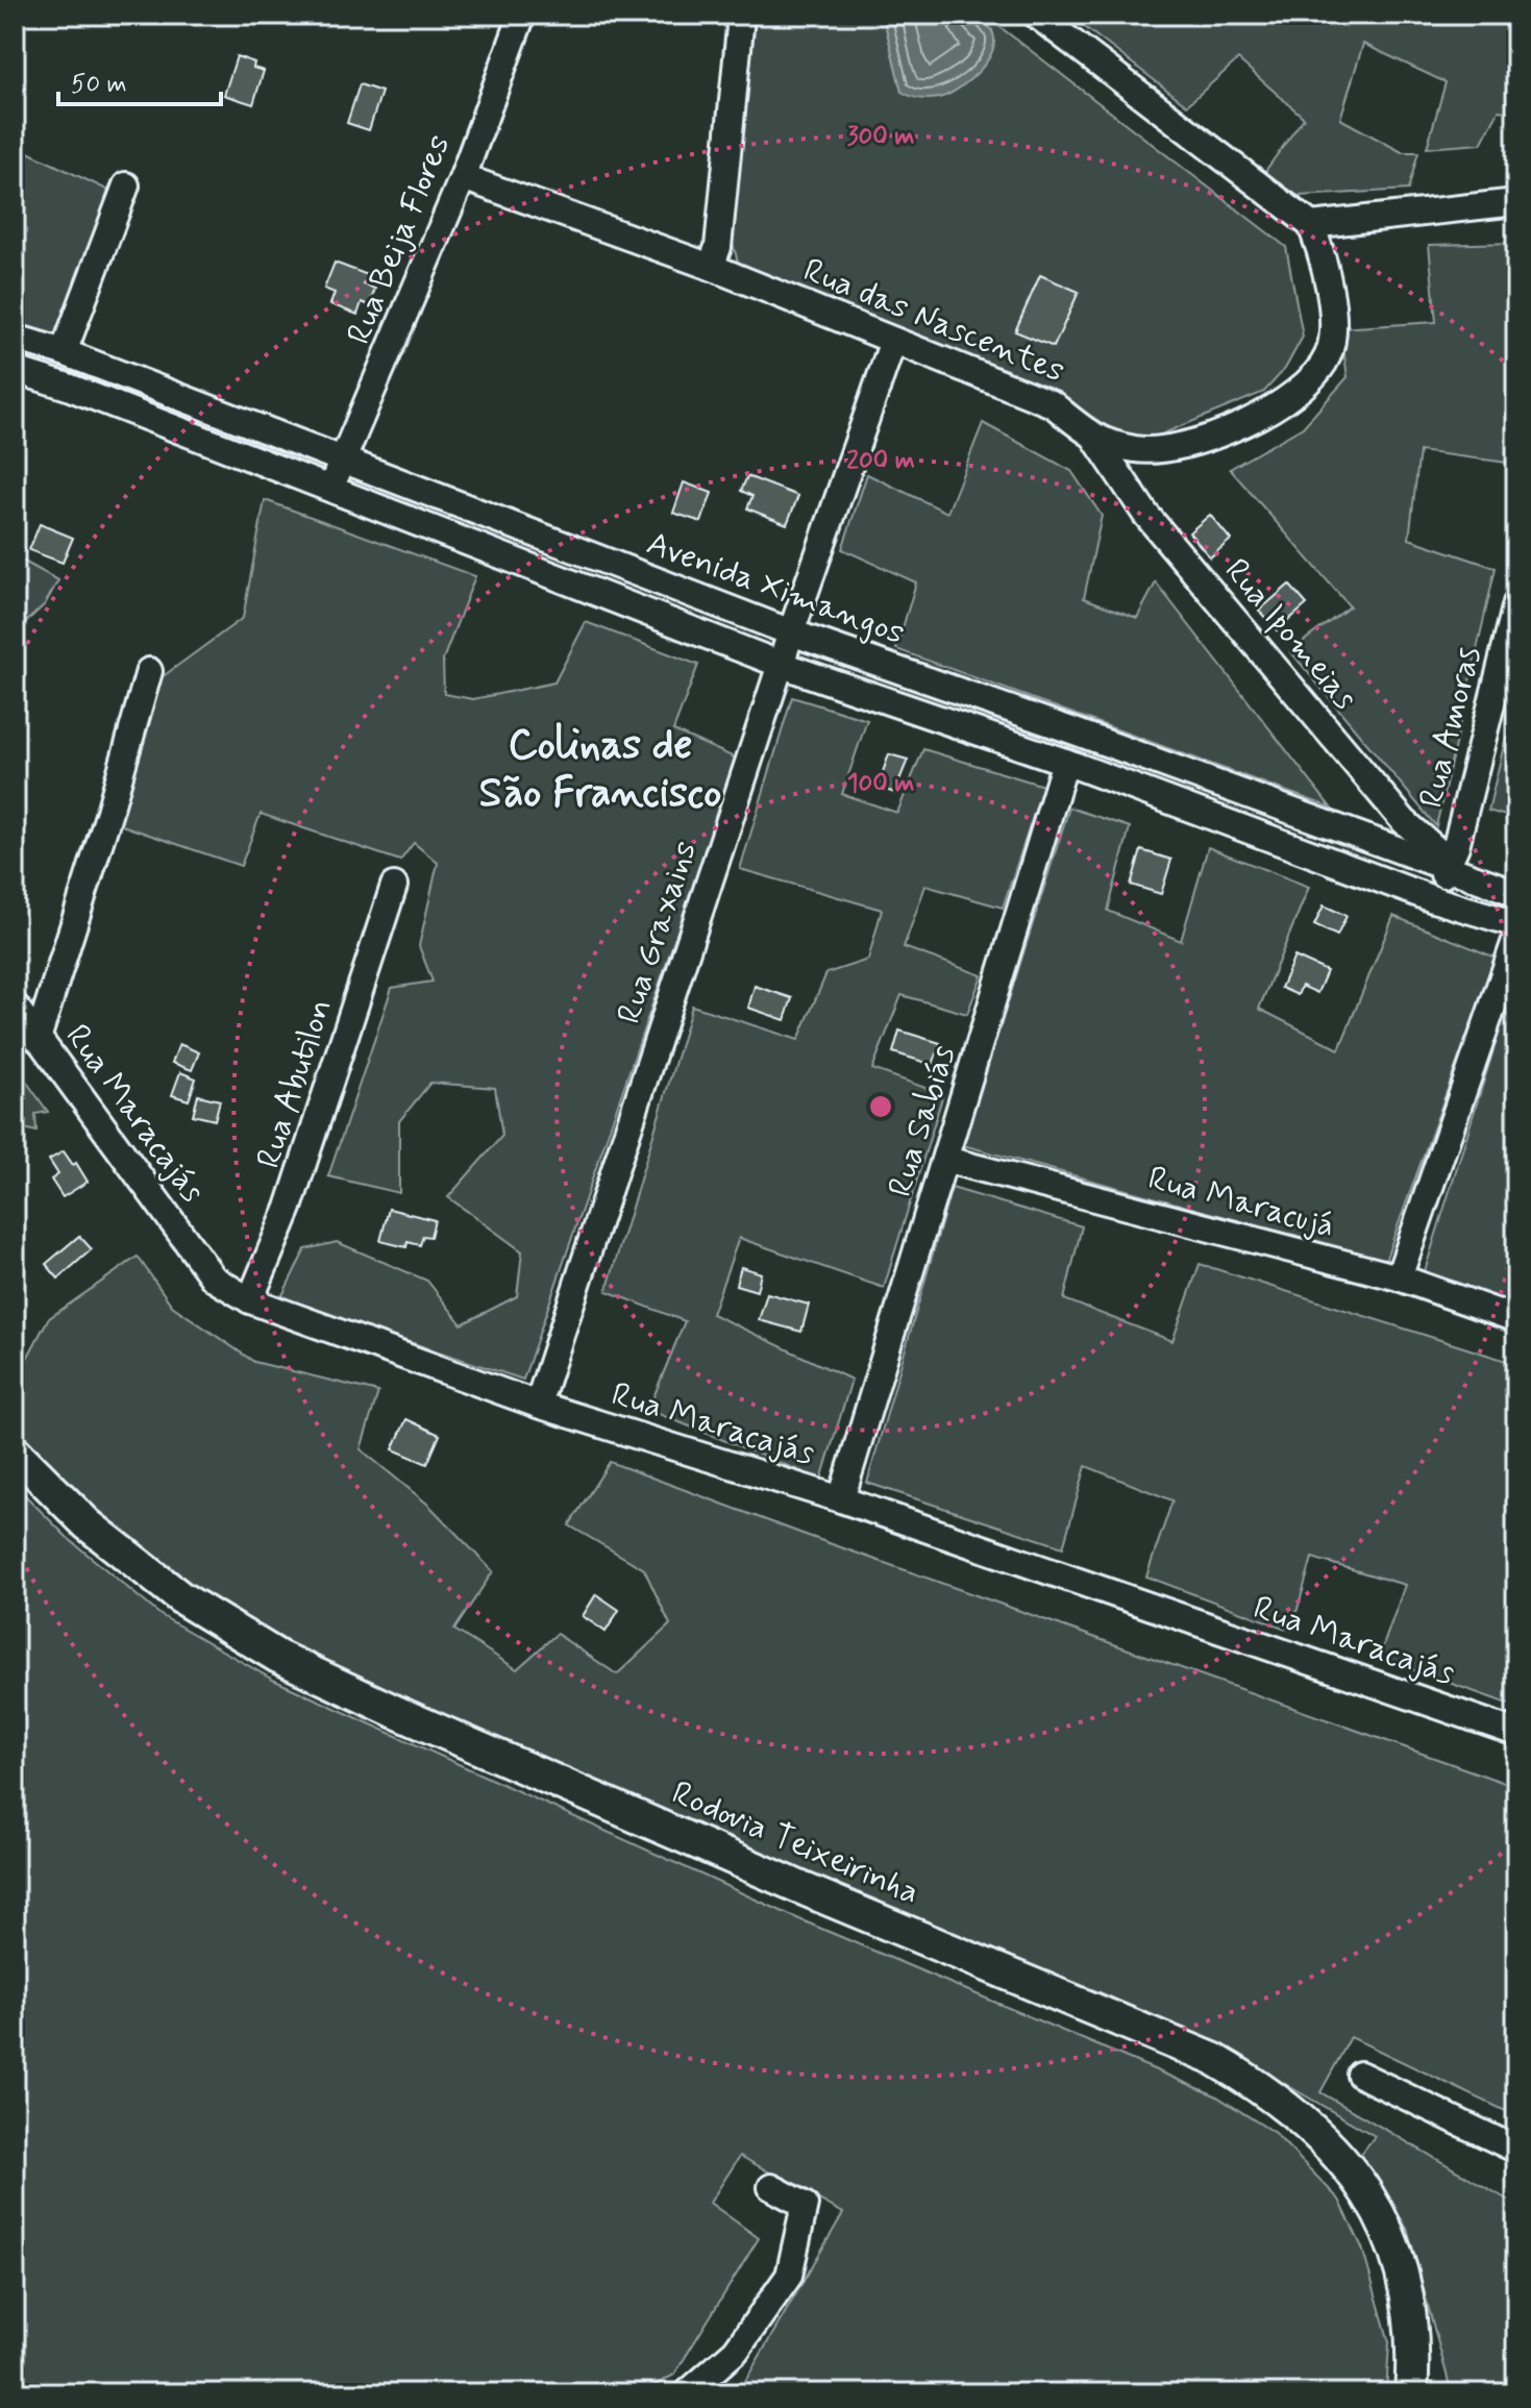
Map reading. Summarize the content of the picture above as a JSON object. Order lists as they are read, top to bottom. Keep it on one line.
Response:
{"streets":{"main road":["Rodovia Teixeirinha"],"street":["Rua Beija Flores","Rua das Nascentes","Avenida Ximangos","Rua Ipomeias","Rua Amoras","Rua Graxains","Rua Abutilon","Rua Maracajás","Rua Sabiás","Rua Maracujá"]},"crossings":[["Rua Beija Flores","Rua das Nascentes"],["Rua Beija Flores","Avenida Ximangos"],["Rua das Nascentes","Rua Ipomeias"],["Rua das Nascentes","Rua Graxains"],["Avenida Ximangos","Rua Ipomeias"],["Avenida Ximangos","Rua Amoras"],["Avenida Ximangos","Rua Graxains"],["Avenida Ximangos","Rua Sabiás"],["Rua Ipomeias","Rua Amoras"],["Rua Graxains","Rua Maracajás"],["Rua Abutilon","Rua Maracajás"],["Rua Maracajás","Rua Sabiás"],["Rua Sabiás","Rua Maracujá"]],"districts":["Colinas de São Francisco"],"scale_bar":"50 m","rings":["300 m","200 m","100 m"]}
